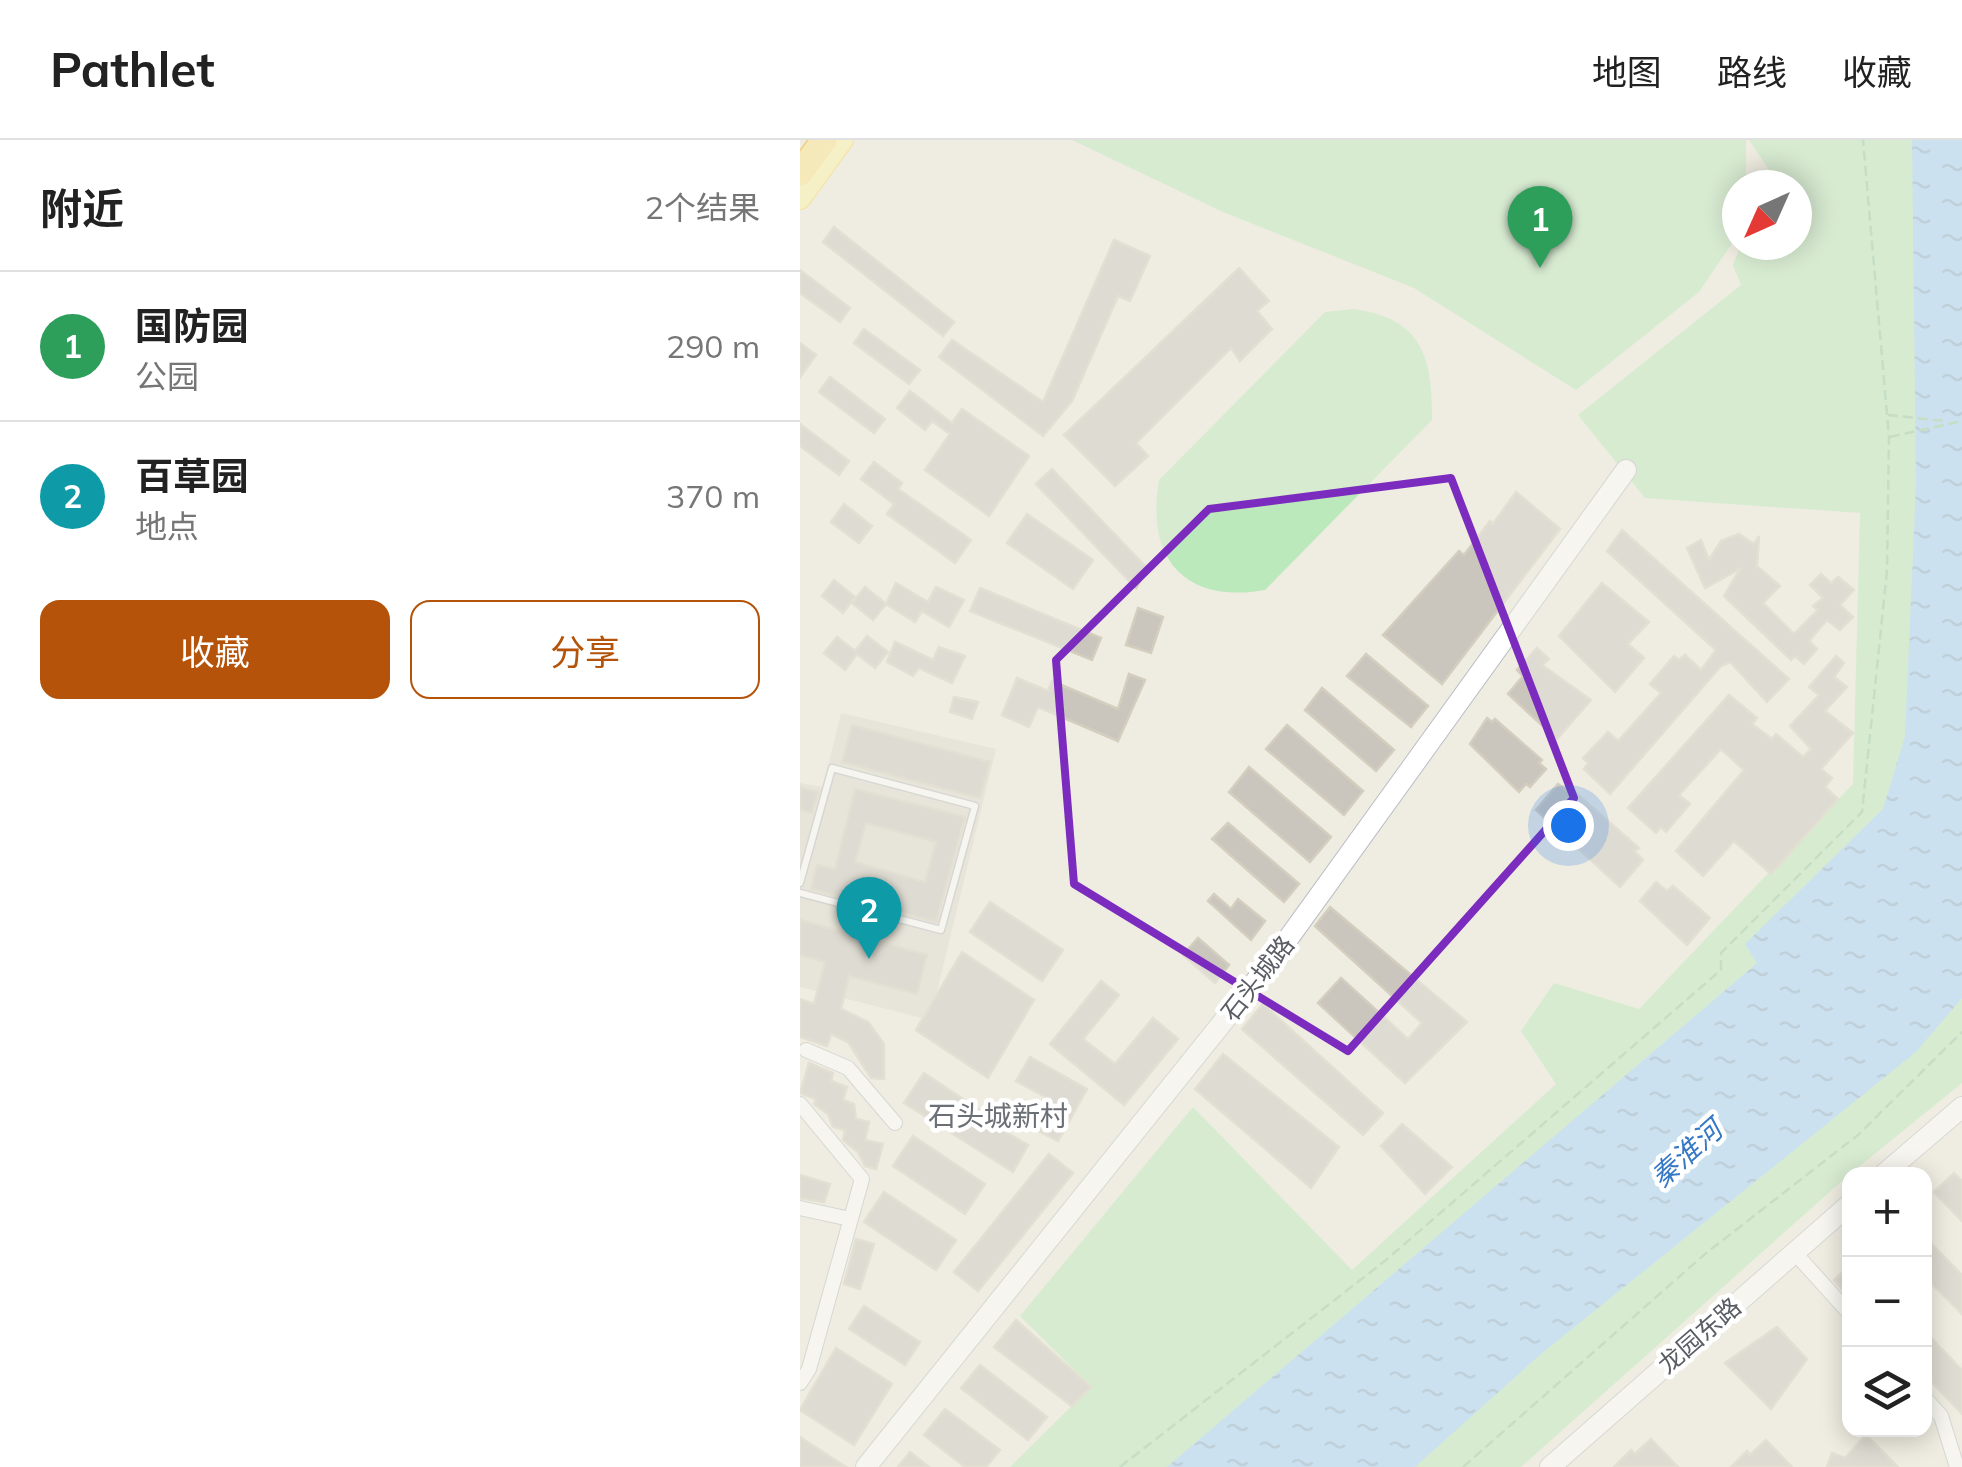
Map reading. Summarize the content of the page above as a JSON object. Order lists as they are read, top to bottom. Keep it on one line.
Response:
{"streets":{"street":["石头城路","龙园东路"]},"districts":["石头城新村"],"water":["秦淮河"],"north":"bottom left","page":{"header":"Pathlet","nav":["地图","路线","收藏"],"heading":["附近","2个结果"],"pins":["1","2"],"list":[{"mark":"1","name":"国防园","note":"公园","value":"290 m"},{"mark":"2","name":"百草园","note":"地点","value":"370 m"}],"buttons":["收藏","分享"],"map_buttons":["+","−"]}}
